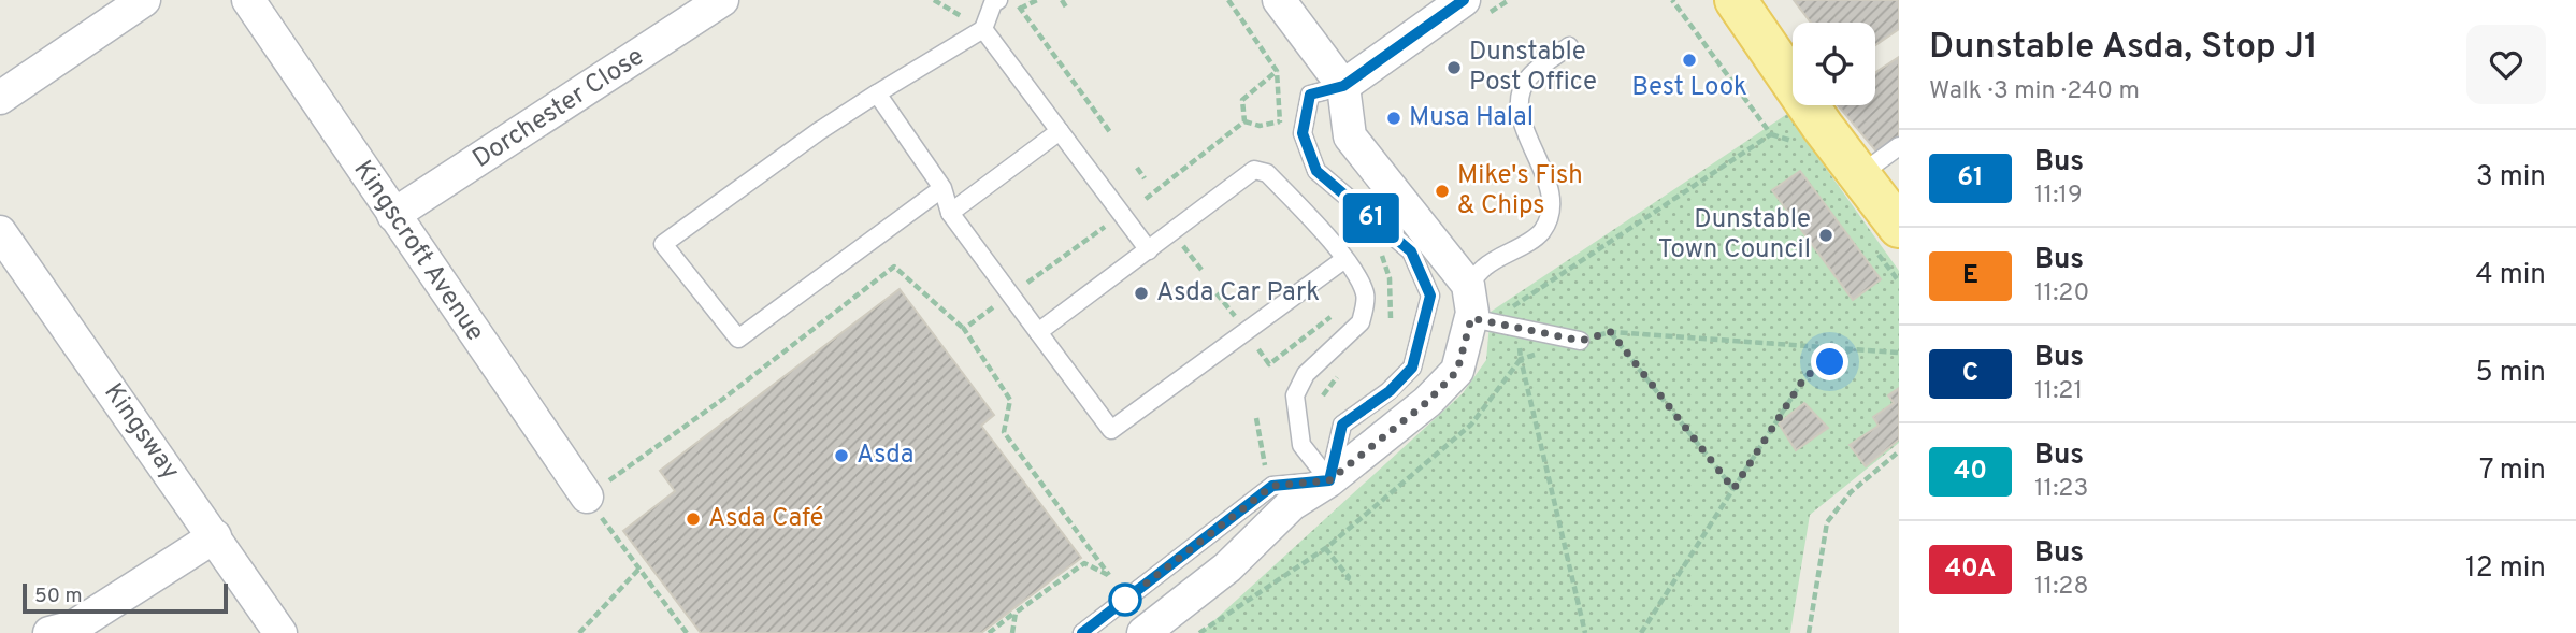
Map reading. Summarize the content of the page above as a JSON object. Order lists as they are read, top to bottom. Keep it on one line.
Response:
{"streets":{"street":["Dorchester Close","Kingscroft Avenue","Kingsway"]},"crossings":[["Dorchester Close","Kingscroft Avenue"]],"places":["Best Look","Dunstable Post Office","Musa Halal","Mike's Fish & Chips","Dunstable Town Council","Asda Car Park","Asda","Asda Café"],"lines":["bus line 61"],"scale_bar":"50 m","page":{"on_map":"61","heading":["Dunstable Asda, Stop J1","Walk · 3 min · 240 m"],"list":[{"mark":"61","name":"Bus","note":"11:19","value":"3 min"},{"mark":"E","name":"Bus","note":"11:20","value":"4 min"},{"mark":"C","name":"Bus","note":"11:21","value":"5 min"},{"mark":"40","name":"Bus","note":"11:23","value":"7 min"},{"mark":"40A","name":"Bus","note":"11:28","value":"12 min"}],"scale":"50 m"}}
